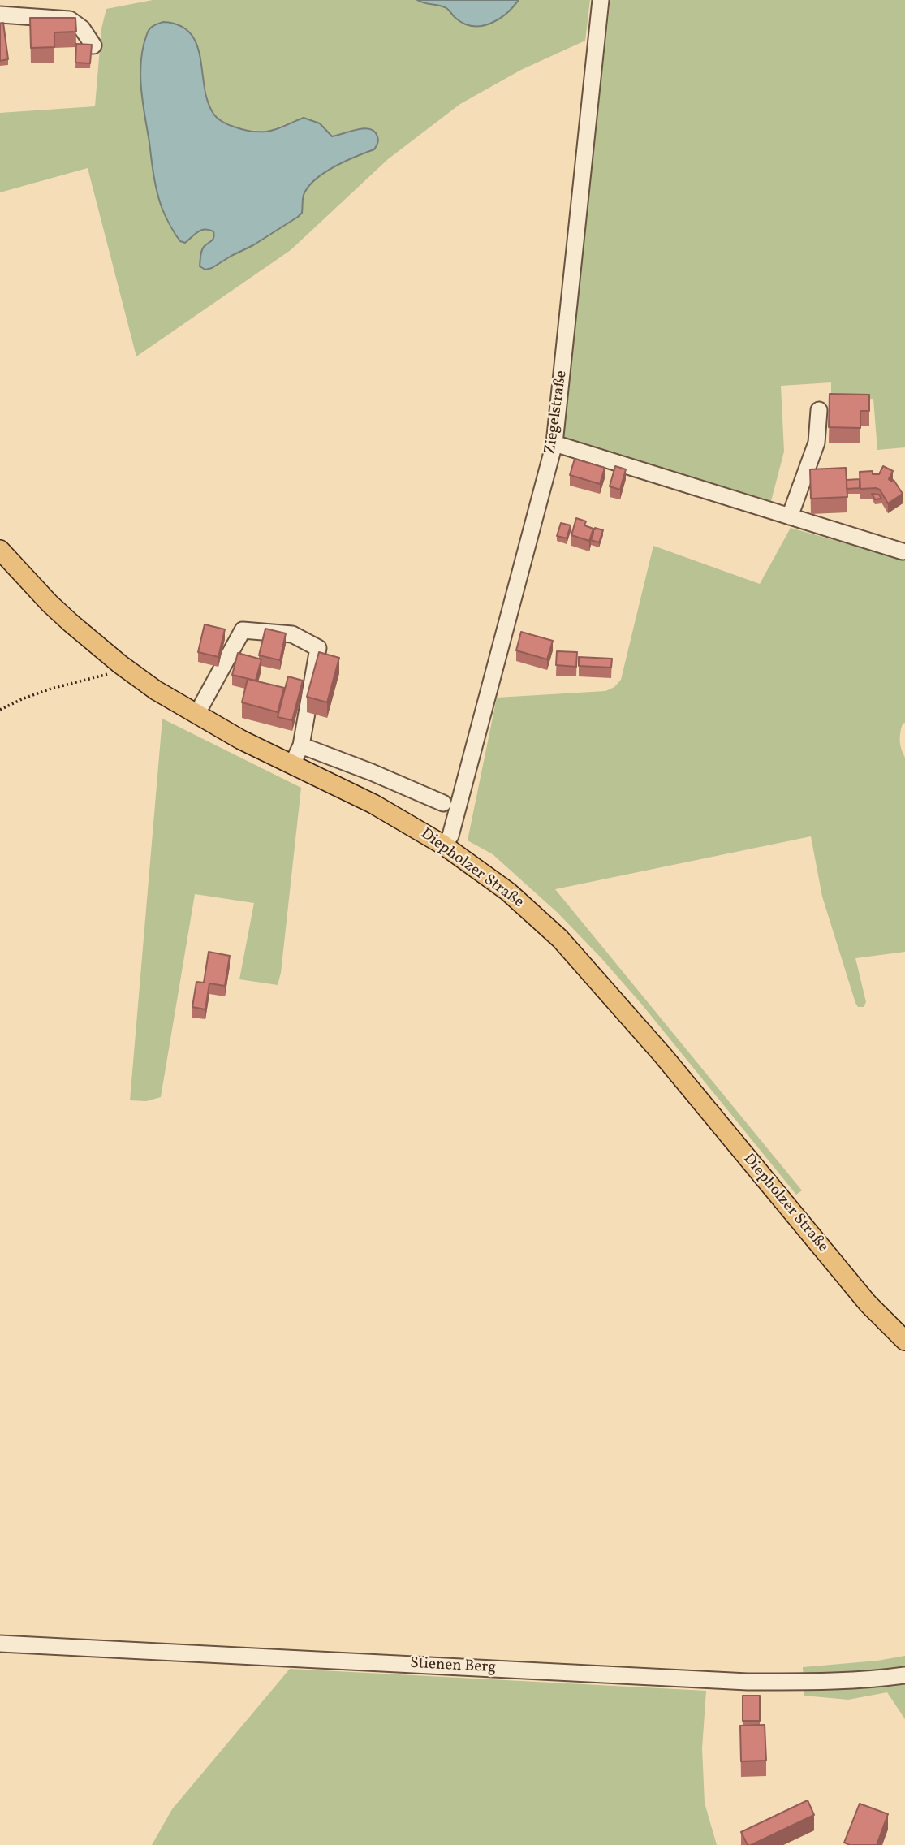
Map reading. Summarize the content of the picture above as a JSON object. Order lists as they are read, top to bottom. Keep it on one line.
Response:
{"streets":{"main road":["Diepholzer Straße"],"street":["Ziegelstraße","Stienen Berg"]},"crossings":[["Ziegelstraße","Diepholzer Straße"]]}
